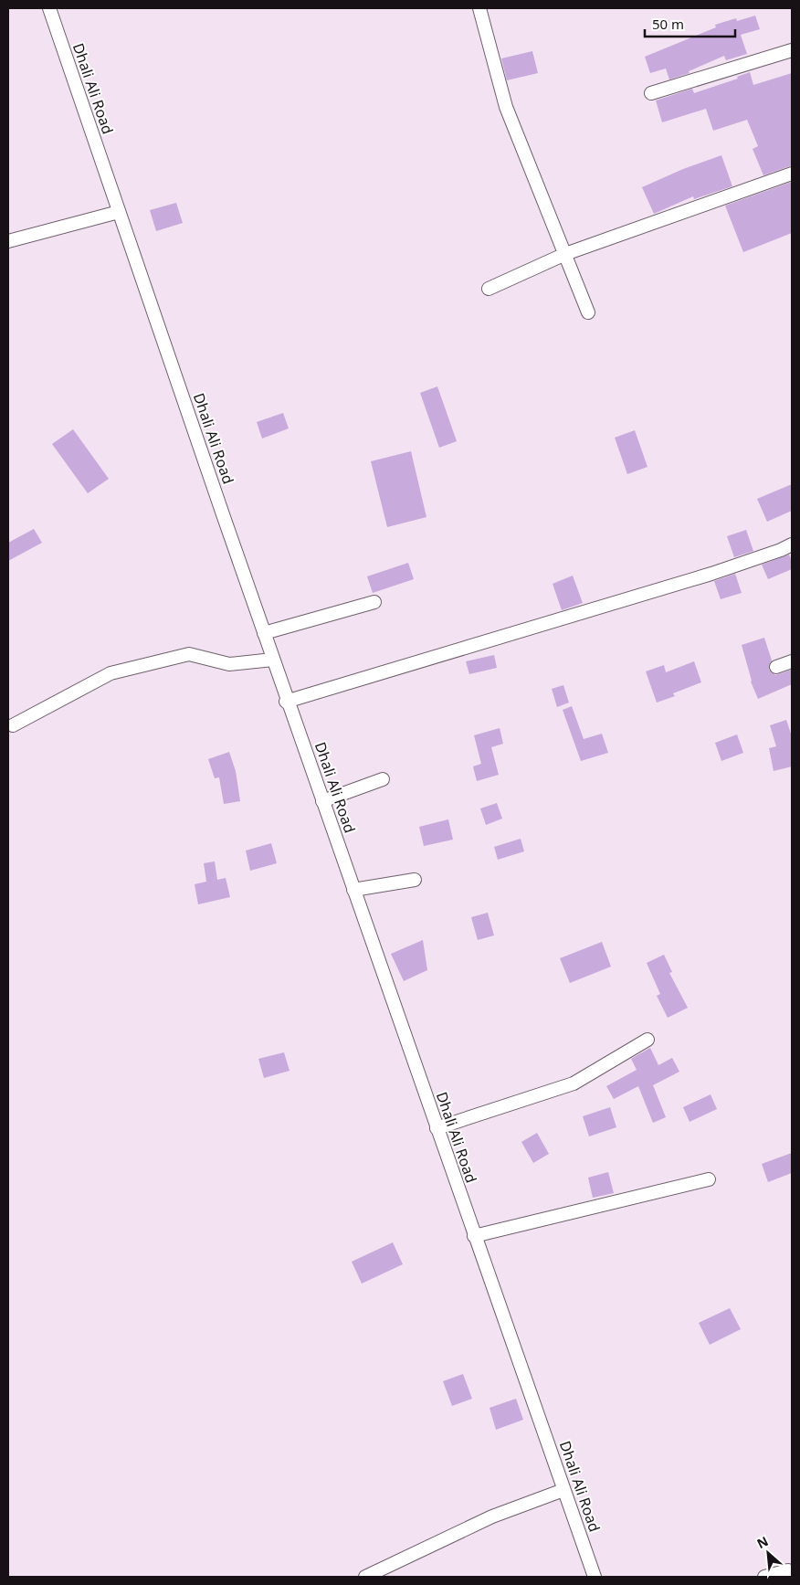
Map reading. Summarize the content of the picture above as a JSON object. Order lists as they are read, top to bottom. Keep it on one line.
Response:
{"streets":{"street":["Dhali Ali Road"]},"scale_bar":"50 m","north":"top left"}
